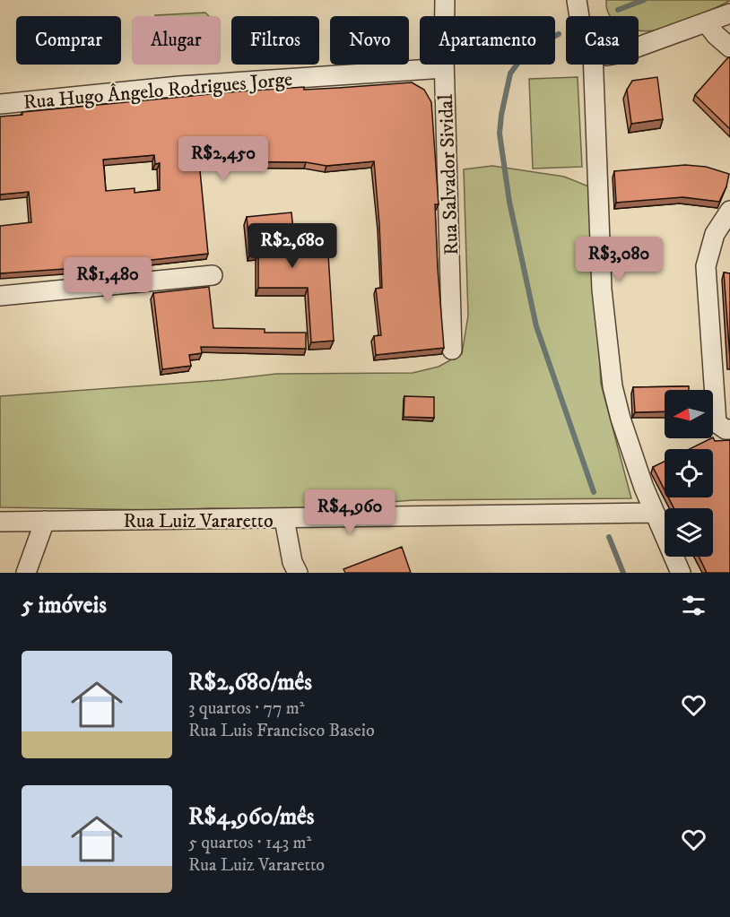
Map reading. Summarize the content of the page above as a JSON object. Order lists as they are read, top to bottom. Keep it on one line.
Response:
{"streets":{"street":["Rua Hugo Ângelo Rodrigues Jorge","Rua Salvador Sividal","Rua Luiz Vararetto"]},"crossings":[["Rua Hugo Ângelo Rodrigues Jorge","Rua Salvador Sividal"]],"north":"left","page":{"chip":["Comprar","Alugar","Filtros","Novo","Apartamento","Casa"],"price":["R$2,450","R$2,680","R$3,080","R$1,480","R$4,960"],"heading":"5 imóveis","list":[{"name":"R$2,680/mês","note":"3 quartos · 77 m² · Rua Luis Francisco Baseio"},{"name":"R$4,960/mês","note":"5 quartos · 143 m² · Rua Luiz Vararetto"}]}}
